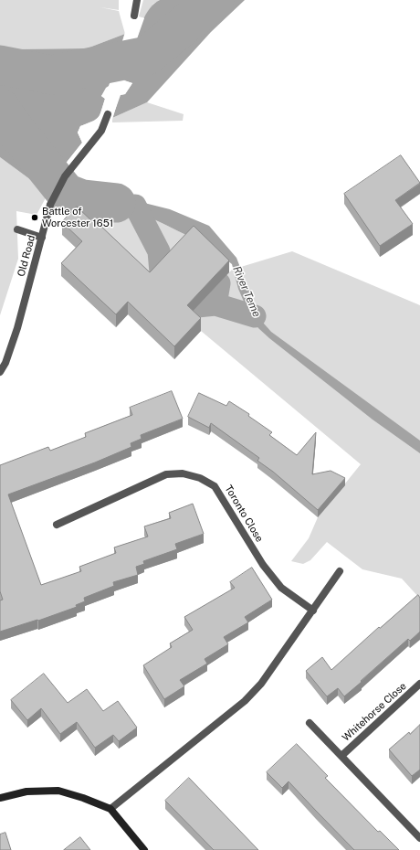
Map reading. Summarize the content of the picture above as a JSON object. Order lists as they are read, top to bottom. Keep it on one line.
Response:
{"streets":{"street":["Old Road","Toronto Close","Whitehorse Close"]},"water":["River Teme"],"places":["Battle of Worcester 1651"]}
